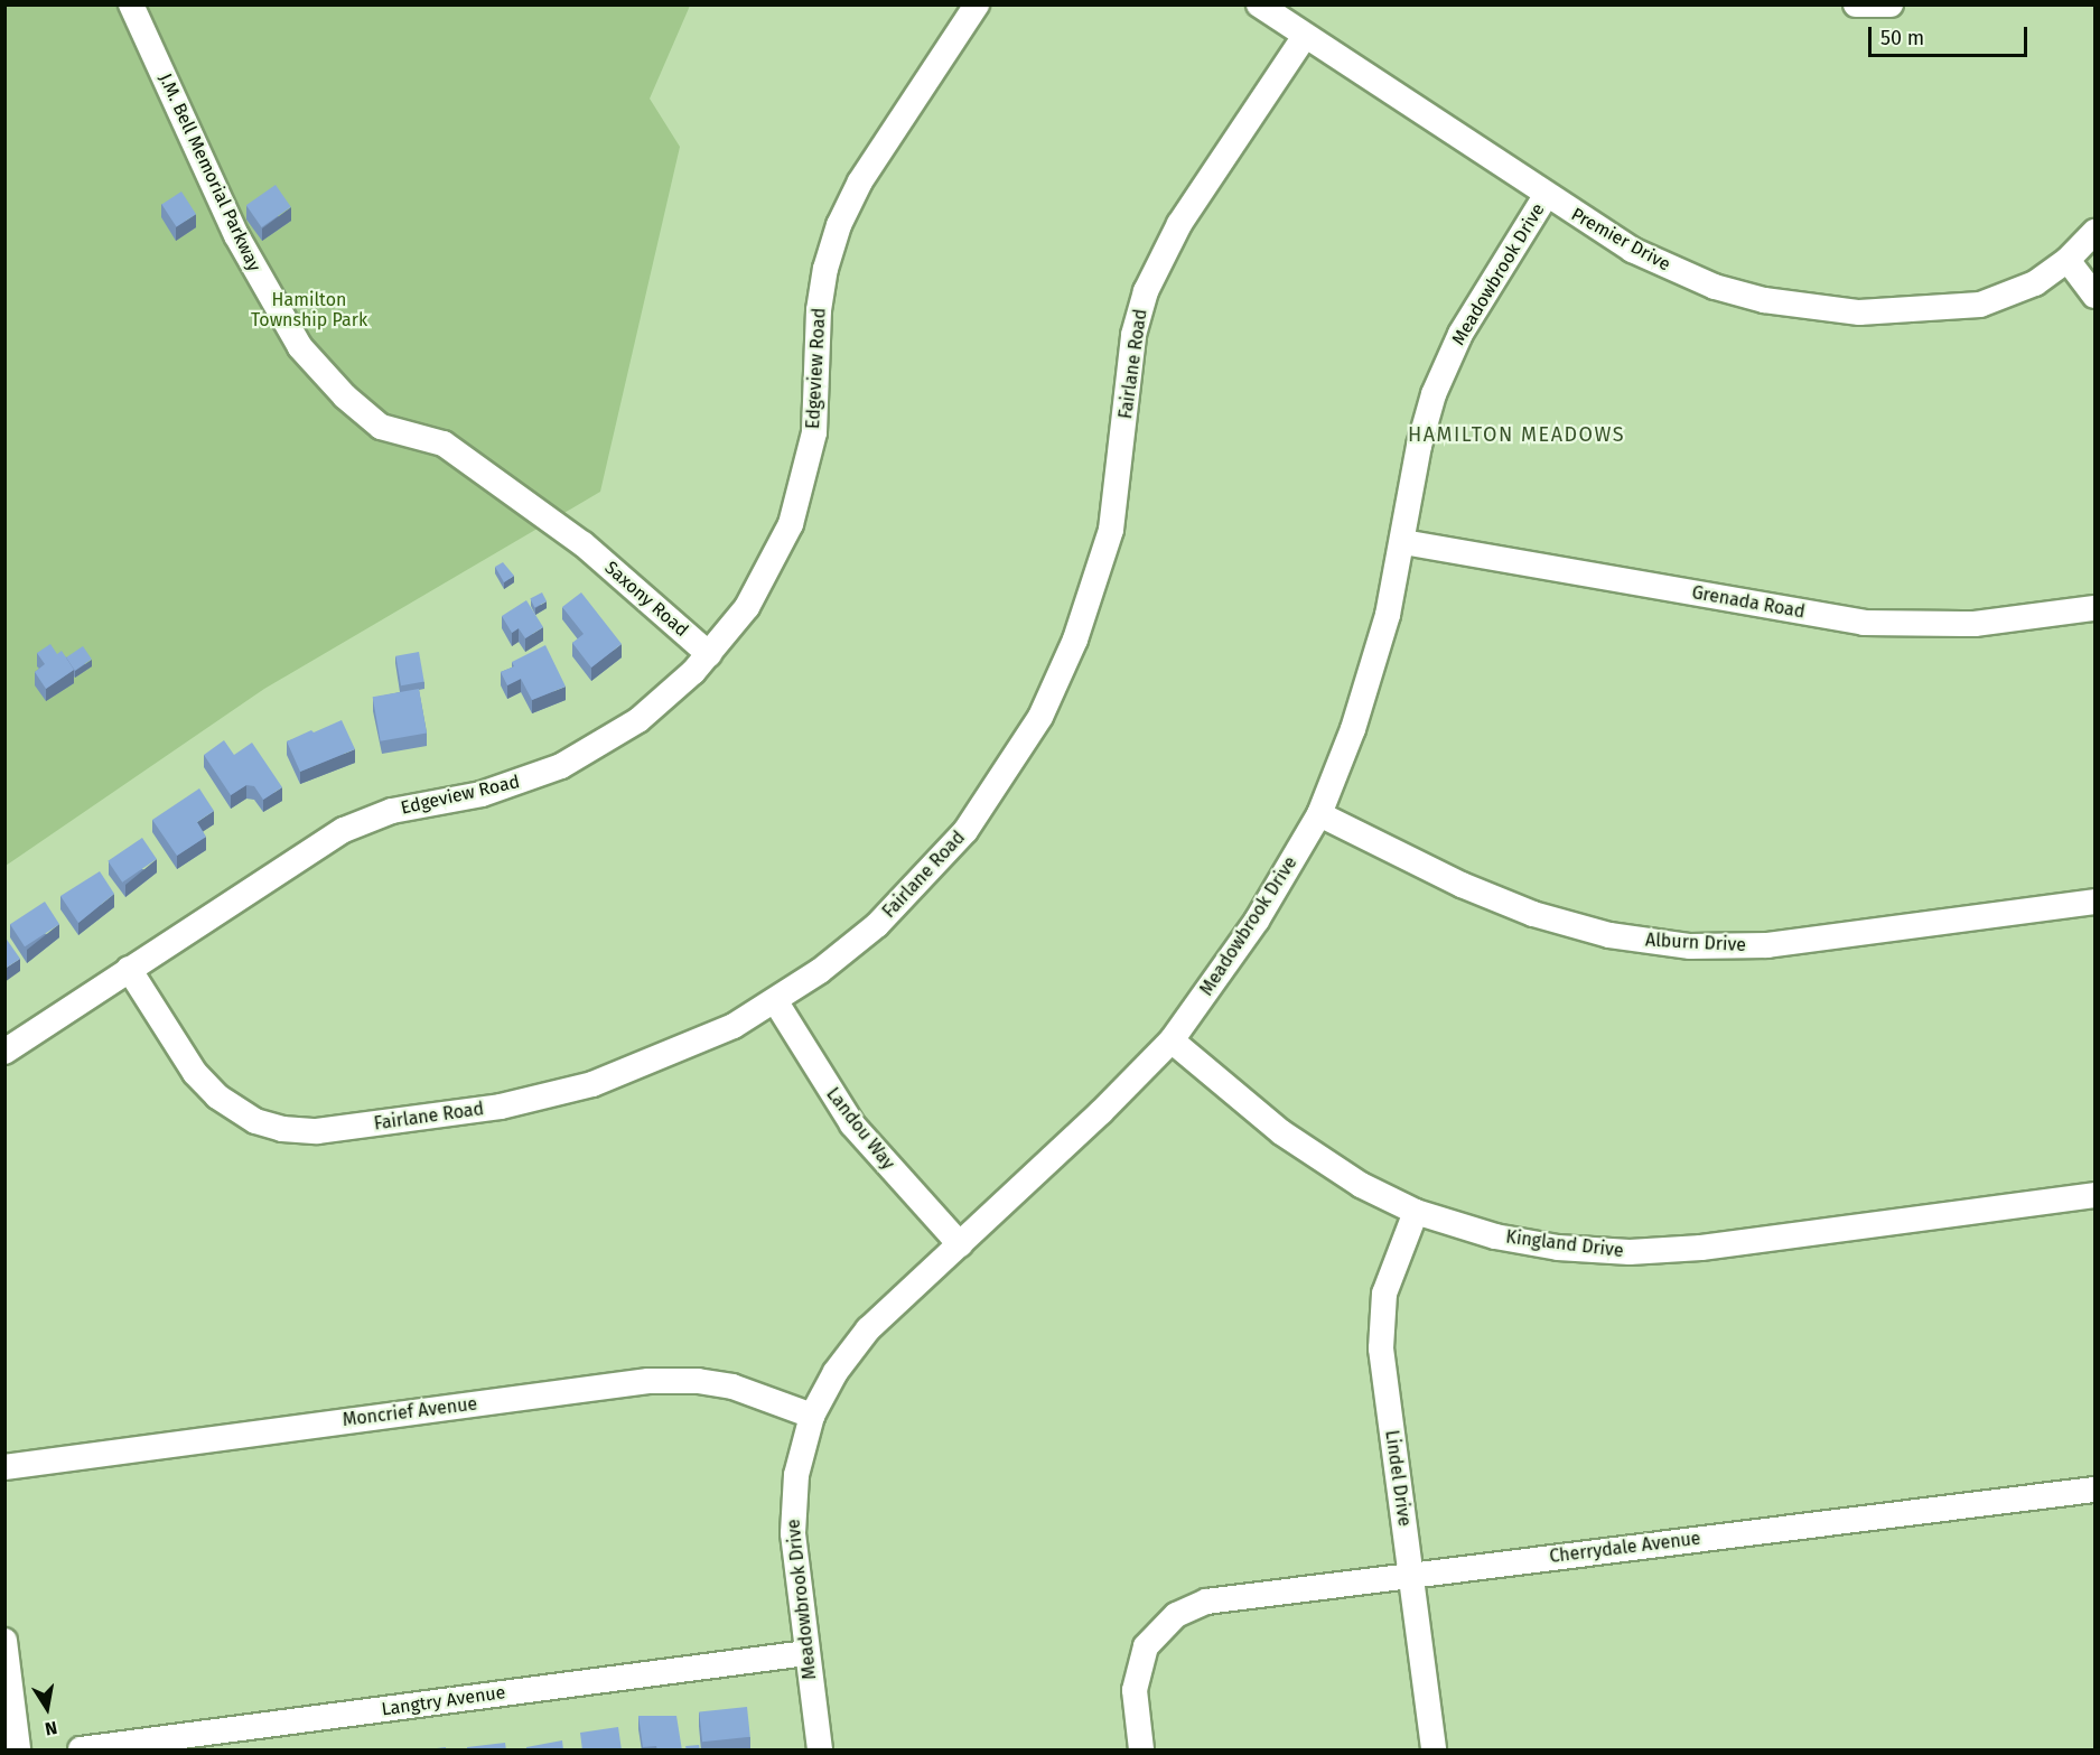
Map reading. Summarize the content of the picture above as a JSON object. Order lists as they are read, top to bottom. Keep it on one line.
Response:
{"streets":{"street":["J.M. Bell Memorial Parkway","Premier Drive","Meadowbrook Drive","Fairlane Road","Edgeview Road","Saxony Road","Grenada Road","Alburn Drive","Landou Way","Kingland Drive","Moncrief Avenue","Lindel Drive","Cherrydale Avenue","Langtry Avenue"]},"crossings":[["J.M. Bell Memorial Parkway","Saxony Road"],["Premier Drive","Meadowbrook Drive"],["Premier Drive","Fairlane Road"],["Meadowbrook Drive","Grenada Road"],["Meadowbrook Drive","Alburn Drive"],["Meadowbrook Drive","Landou Way"],["Meadowbrook Drive","Kingland Drive"],["Meadowbrook Drive","Moncrief Avenue"],["Meadowbrook Drive","Langtry Avenue"],["Fairlane Road","Edgeview Road"],["Fairlane Road","Landou Way"],["Edgeview Road","Saxony Road"],["Kingland Drive","Lindel Drive"],["Lindel Drive","Cherrydale Avenue"]],"districts":["HAMILTON MEADOWS"],"parks":["Hamilton Township Park"],"scale_bar":"50 m","north":"bottom"}
